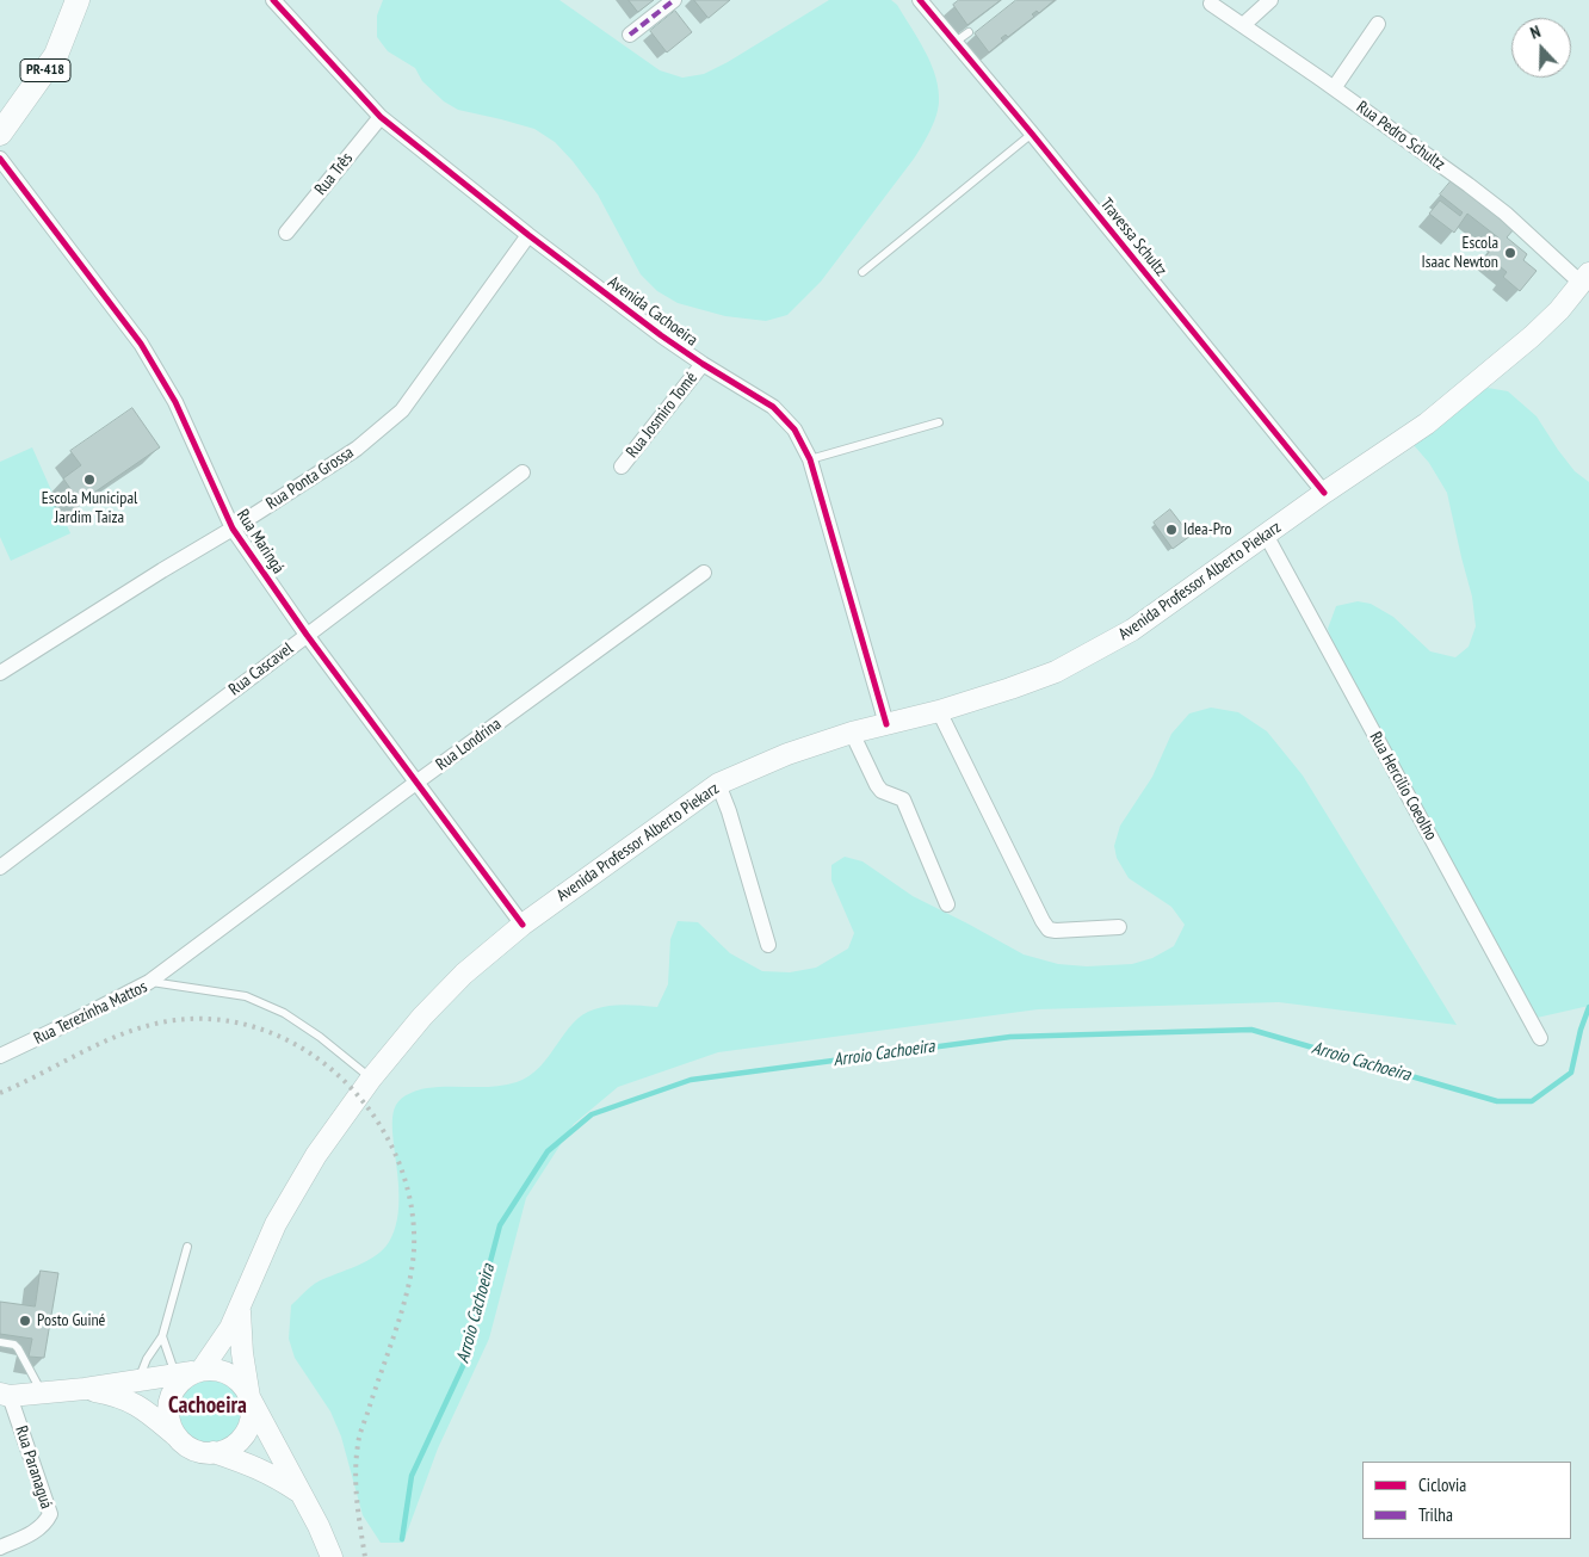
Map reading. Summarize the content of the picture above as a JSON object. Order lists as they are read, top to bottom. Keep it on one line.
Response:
{"streets":{"highway":["PR-418"],"main road":["Avenida Professor Alberto Piekarz"],"street":["Rua Pedro Schultz","Rua Três","Travessa Schultz","Avenida Cachoeira","Rua Josmiro Tomé","Rua Ponta Grossa","Rua Maringá","Rua Cascavel","Rua Londrina","Rua Hercílio Coeolho","Rua Terezinha Mattos","Rua Paranaguá"]},"crossings":[["Rua Pedro Schultz","Avenida Professor Alberto Piekarz"],["Rua Três","Avenida Cachoeira"],["Travessa Schultz","Avenida Professor Alberto Piekarz"],["Avenida Cachoeira","Rua Josmiro Tomé"],["Avenida Cachoeira","Rua Ponta Grossa"],["Avenida Cachoeira","Avenida Professor Alberto Piekarz"],["Rua Ponta Grossa","Rua Maringá"],["Rua Maringá","Avenida Professor Alberto Piekarz"],["Rua Maringá","Rua Cascavel"],["Rua Maringá","Rua Londrina"],["Avenida Professor Alberto Piekarz","Rua Hercílio Coeolho"],["Avenida Professor Alberto Piekarz","Rua Terezinha Mattos"],["Rua Londrina","Rua Terezinha Mattos"]],"districts":["Cachoeira"],"water":["Arroio Cachoeira"],"places":["Escola Isaac Newton","Escola Municipal Jardim Taiza","Idea-Pro","Posto Guiné"],"legend":["Ciclovia","Trilha"],"north":"top"}
